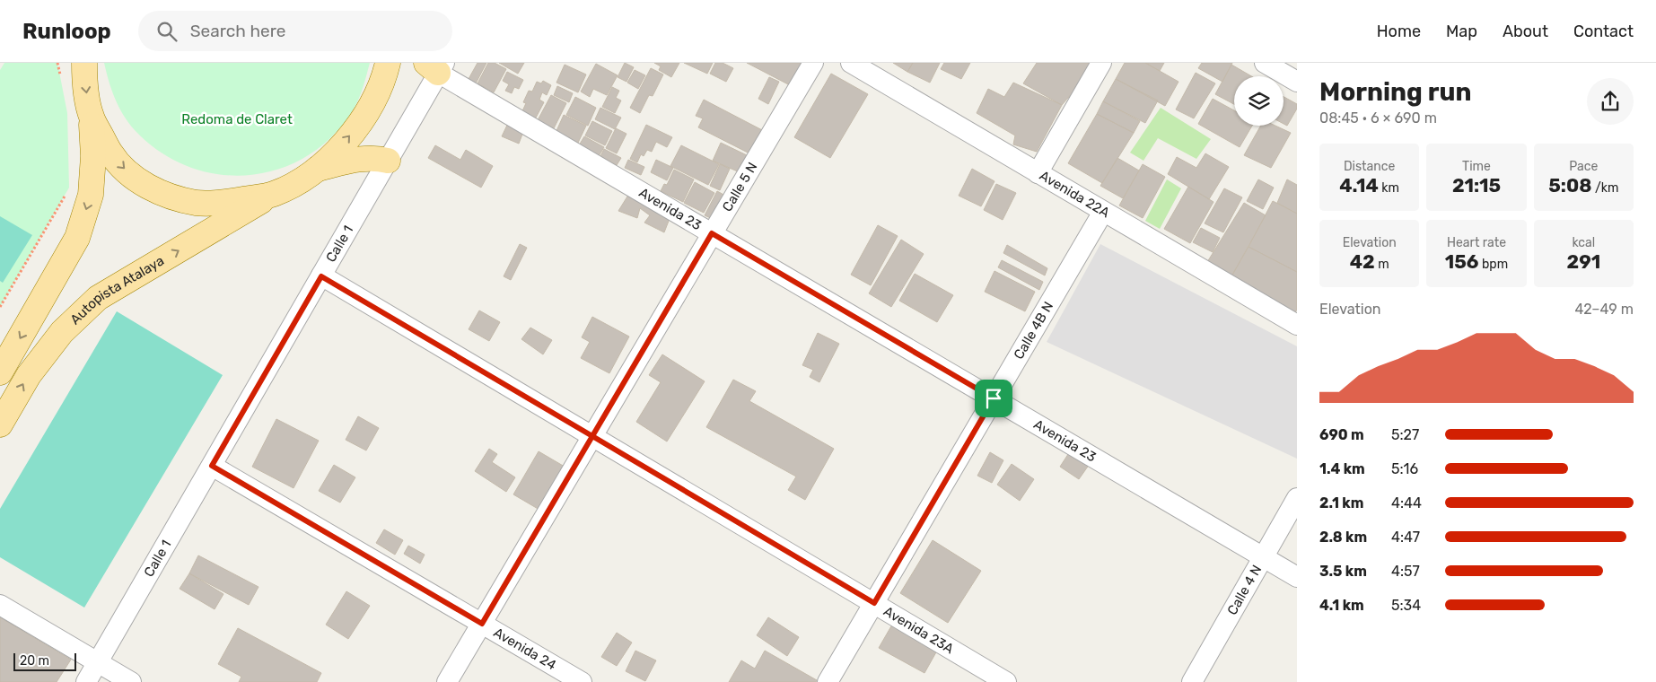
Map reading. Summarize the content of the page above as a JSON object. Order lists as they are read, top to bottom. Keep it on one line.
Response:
{"streets":{"main road":["Autopista Atalaya"],"street":["Calle 5 N","Avenida 22A","Avenida 23","Calle 1","Calle 4B N","Calle 4 N","Avenida 23A","Avenida 24"]},"crossings":[["Calle 5 N","Avenida 23"],["Calle 5 N","Avenida 23A"],["Calle 5 N","Avenida 24"],["Avenida 22A","Calle 4B N"],["Avenida 23","Calle 1"],["Avenida 23","Calle 4B N"],["Avenida 23","Calle 4 N"],["Calle 1","Avenida 23A"],["Calle 1","Avenida 24"],["Calle 4B N","Avenida 23A"]],"one_way":["Autopista Atalaya"],"parks":["Redoma de Claret"],"scale_bar":"20 m","page":{"header":"Runloop","search":"Search here","nav":["Home","Map","About","Contact"],"heading":["Morning run","08:45 · 6 × 690 m"],"stats":[["Distance","4.14 km"],["Time","21:15"],["Pace","5:08 /km"],["Elevation","42 m"],["Heart rate","156 bpm"],["kcal","291"]],"chart":["Elevation","42–49 m"],"list":[{"name":"690 m","note":"5:27"},{"name":"1.4 km","note":"5:16"},{"name":"2.1 km","note":"4:44"},{"name":"2.8 km","note":"4:47"},{"name":"3.5 km","note":"4:57"},{"name":"4.1 km","note":"5:34"}],"scale":"20 m"}}
